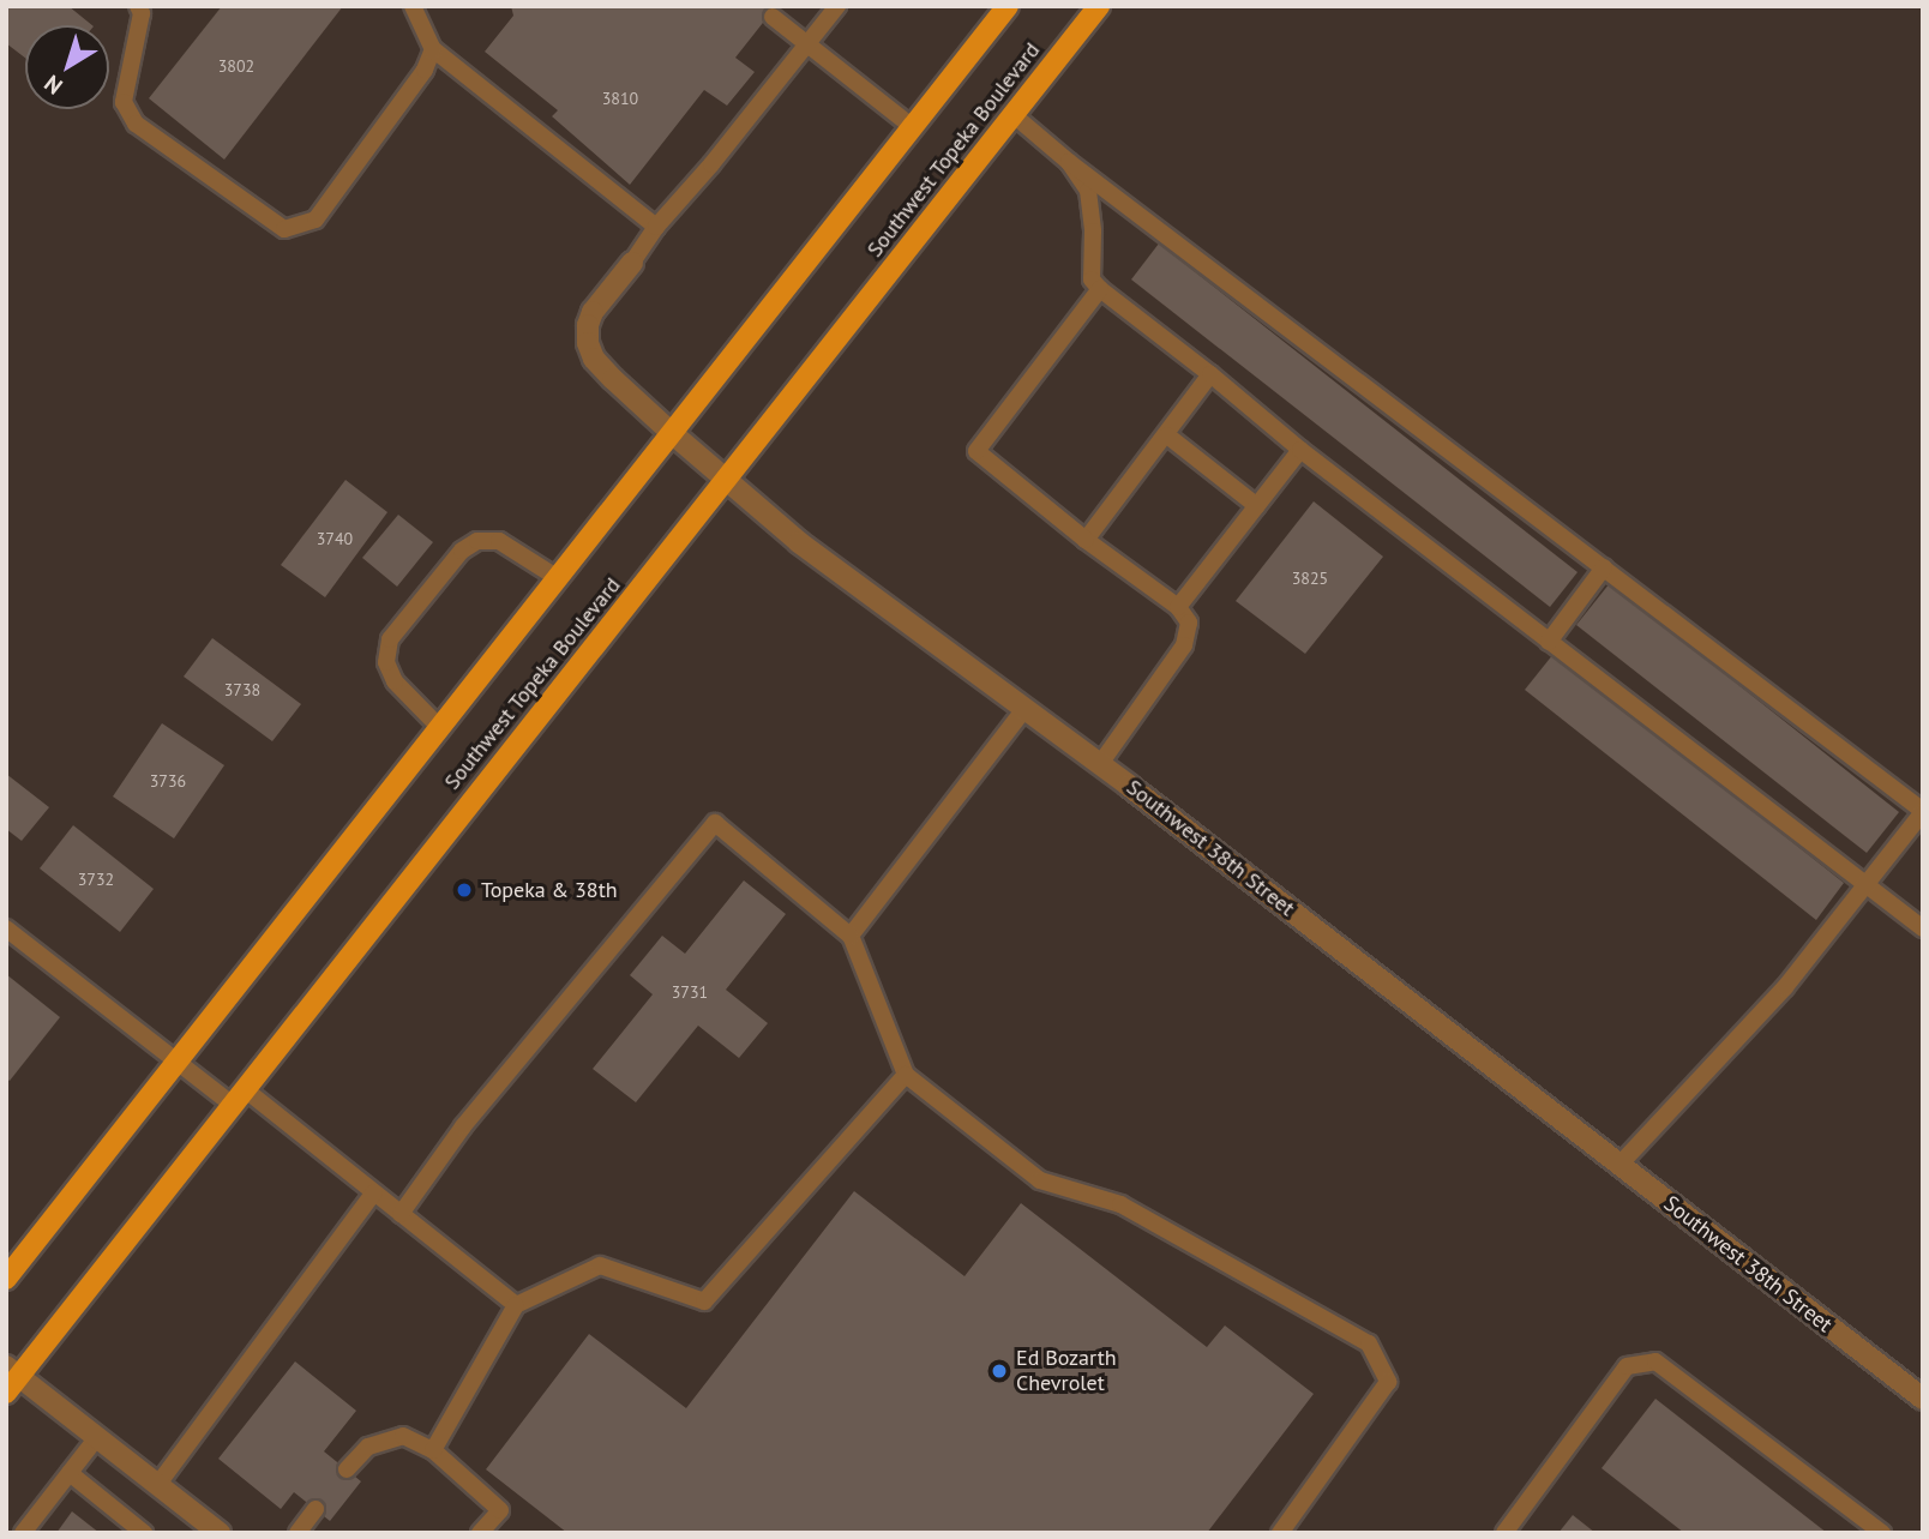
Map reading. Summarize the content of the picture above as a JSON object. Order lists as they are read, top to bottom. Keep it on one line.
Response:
{"streets":{"main road":["Southwest Topeka Boulevard"],"street":["Southwest 38th Street"]},"crossings":[["Southwest Topeka Boulevard","Southwest 38th Street"]],"places":["Topeka & 38th","Ed Bozarth Chevrolet"],"house_numbers":["3802","3810","3740","3825","3738","3736","3732","3731"],"north":"bottom left"}
